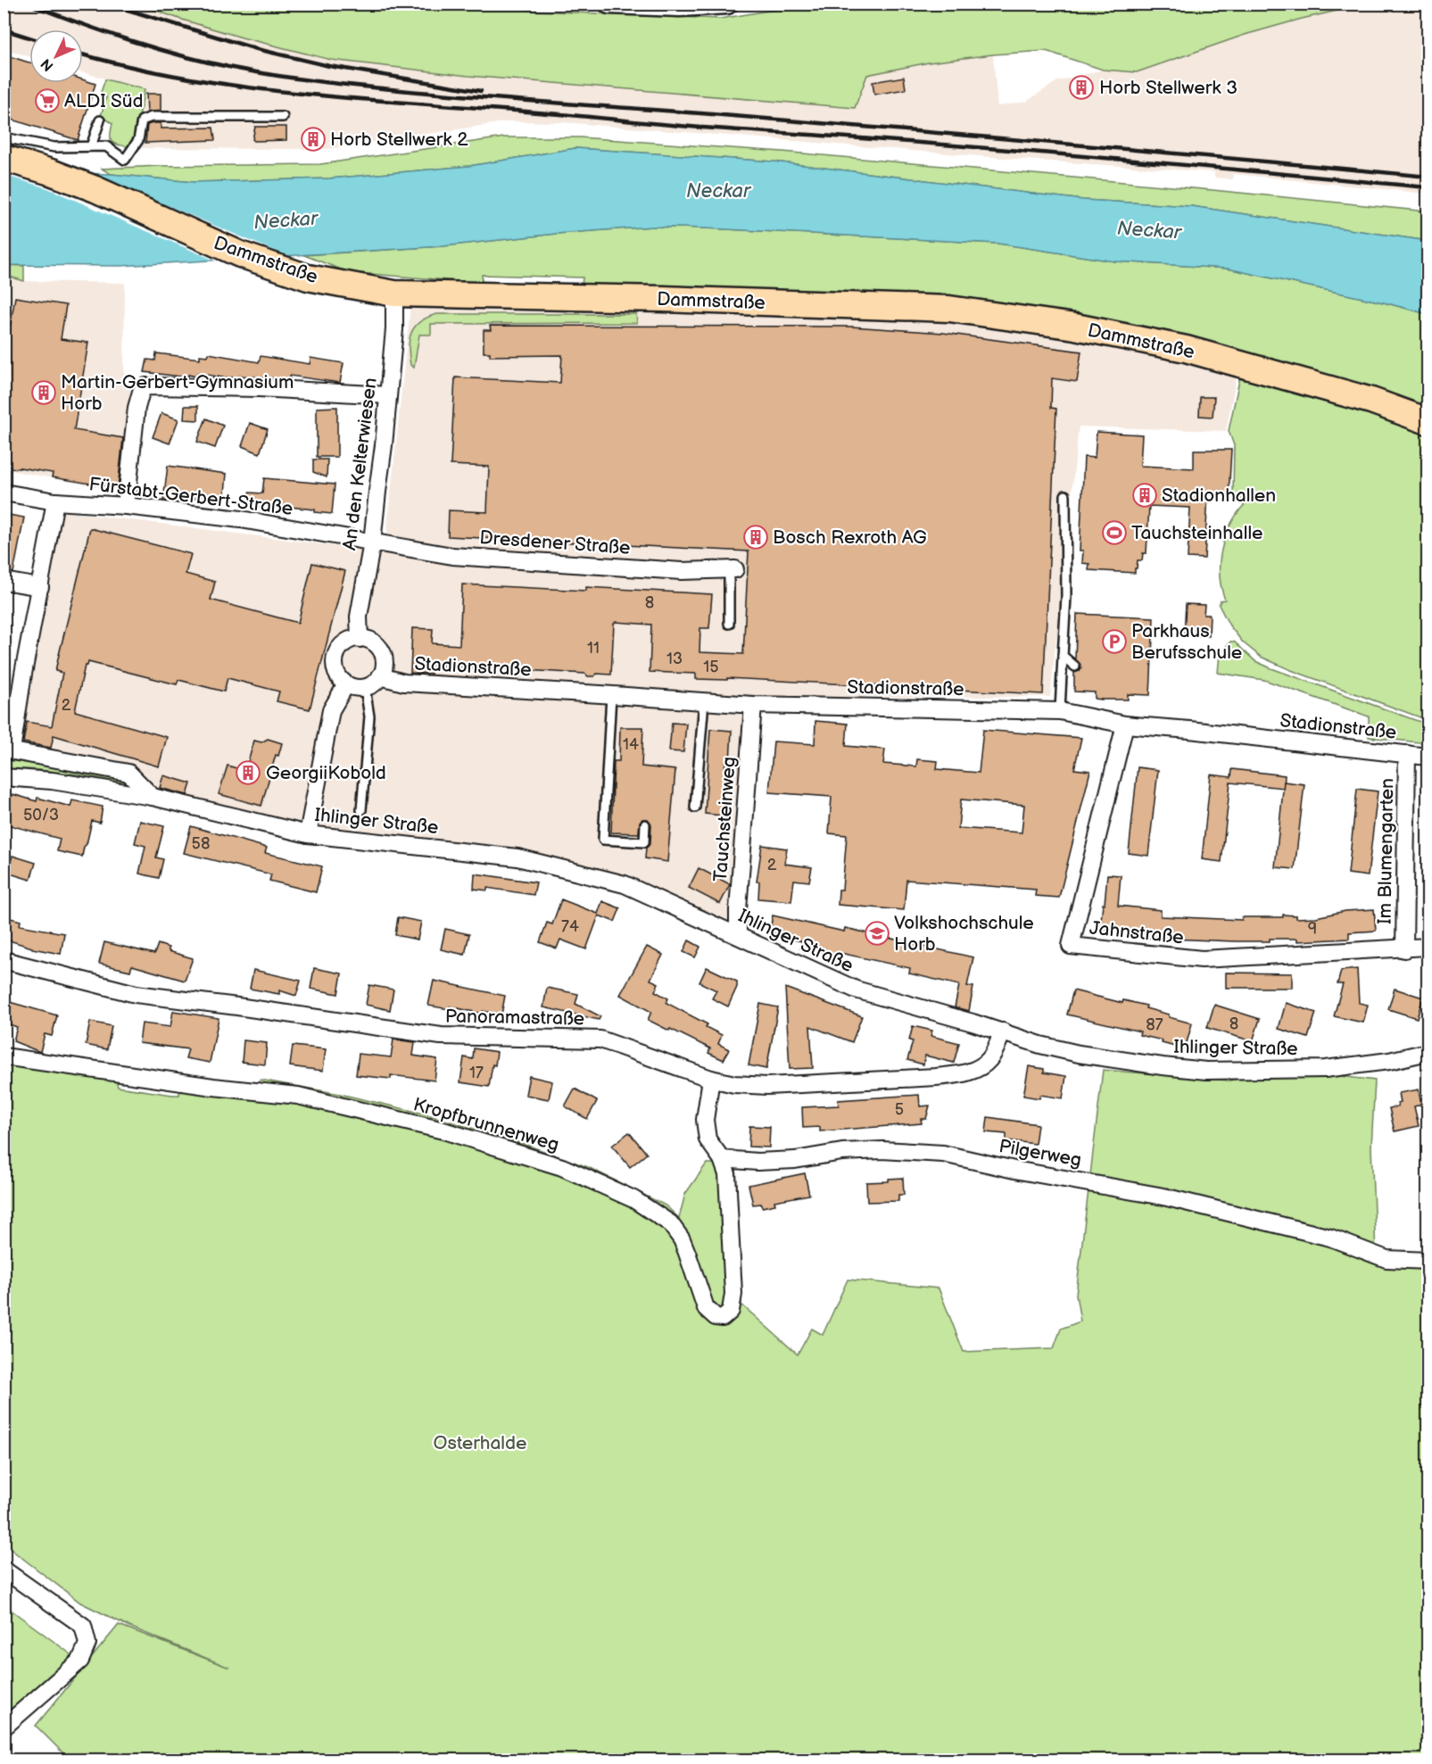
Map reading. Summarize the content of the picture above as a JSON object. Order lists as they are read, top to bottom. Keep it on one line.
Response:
{"streets":{"main road":["Dammstraße"],"street":["An den Kelterwiesen","Fürstabt-Gerbert-Straße","Dresdener Straße","Stadionstraße","Tauchsteinweg","Ihlinger Straße","Im Blumengarten","Jahnstraße","Panoramastraße","Kropfbrunnenweg","Pilgerweg"]},"crossings":[["Dammstraße","An den Kelterwiesen"],["An den Kelterwiesen","Fürstabt-Gerbert-Straße"],["An den Kelterwiesen","Dresdener Straße"],["An den Kelterwiesen","Stadionstraße"],["Fürstabt-Gerbert-Straße","Dresdener Straße"],["Stadionstraße","Tauchsteinweg"],["Stadionstraße","Im Blumengarten"],["Stadionstraße","Jahnstraße"],["Tauchsteinweg","Ihlinger Straße"],["Ihlinger Straße","Panoramastraße"],["Im Blumengarten","Jahnstraße"],["Kropfbrunnenweg","Pilgerweg"]],"water":["Neckar"],"parks":["Osterhalde"],"places":{"building":["Horb Stellwerk 3","Horb Stellwerk 2","Martin-Gerbert-Gymnasium Horb","Stadionhallen","Bosch Rexroth AG","GeorgiiKobold"],"supermarket":["ALDI Süd"],"sports":["Tauchsteinhalle"],"parking":["Parkhaus Berufsschule"],"school or university":["Volkshochschule Horb"]},"house_numbers":["8","11","13","15","2","14","50/3","58","2","74","9","8","87","17","5"],"north":"bottom left"}
